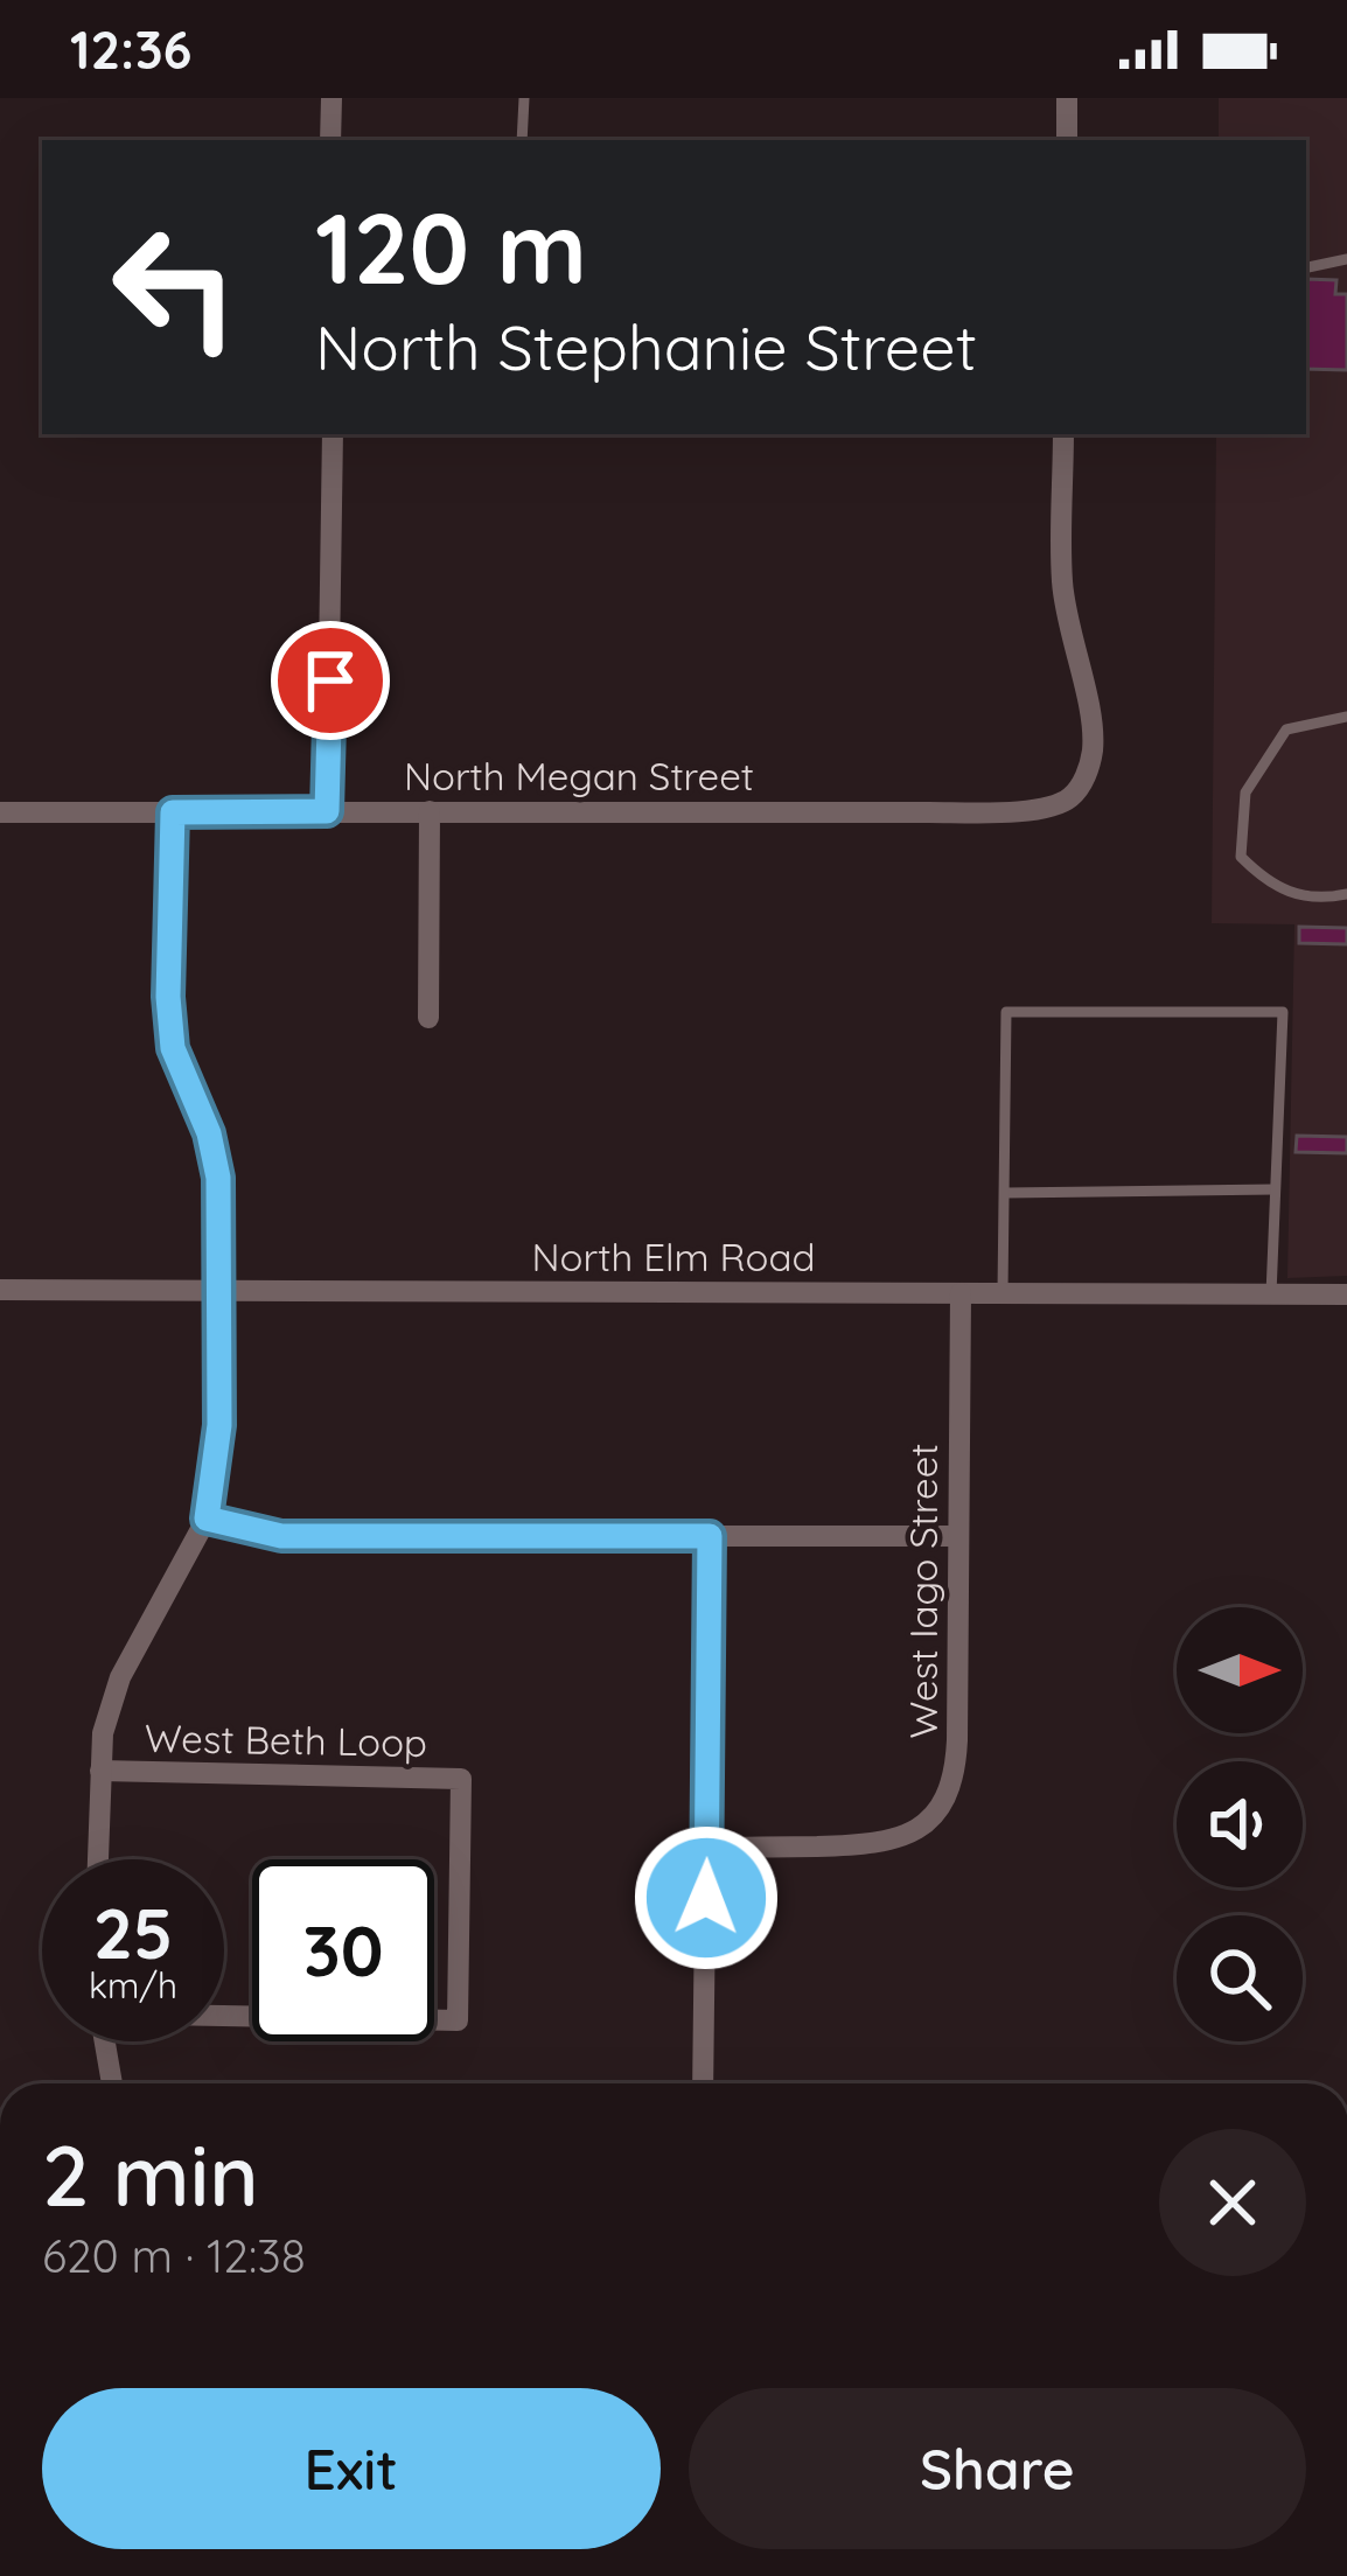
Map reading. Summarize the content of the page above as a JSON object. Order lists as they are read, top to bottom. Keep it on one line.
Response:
{"streets":{"street":["North Megan Street","North Elm Road","West Iago Street","West Beth Loop"]},"crossings":[["North Elm Road","West Iago Street"]],"north":"right","page":{"status":"12:36","turn":["120 m","North Stephanie Street"],"speed":"25 km/h","limit":"30","heading":["2 min","620 m · 12:38"],"buttons":["Exit","Share"]}}
